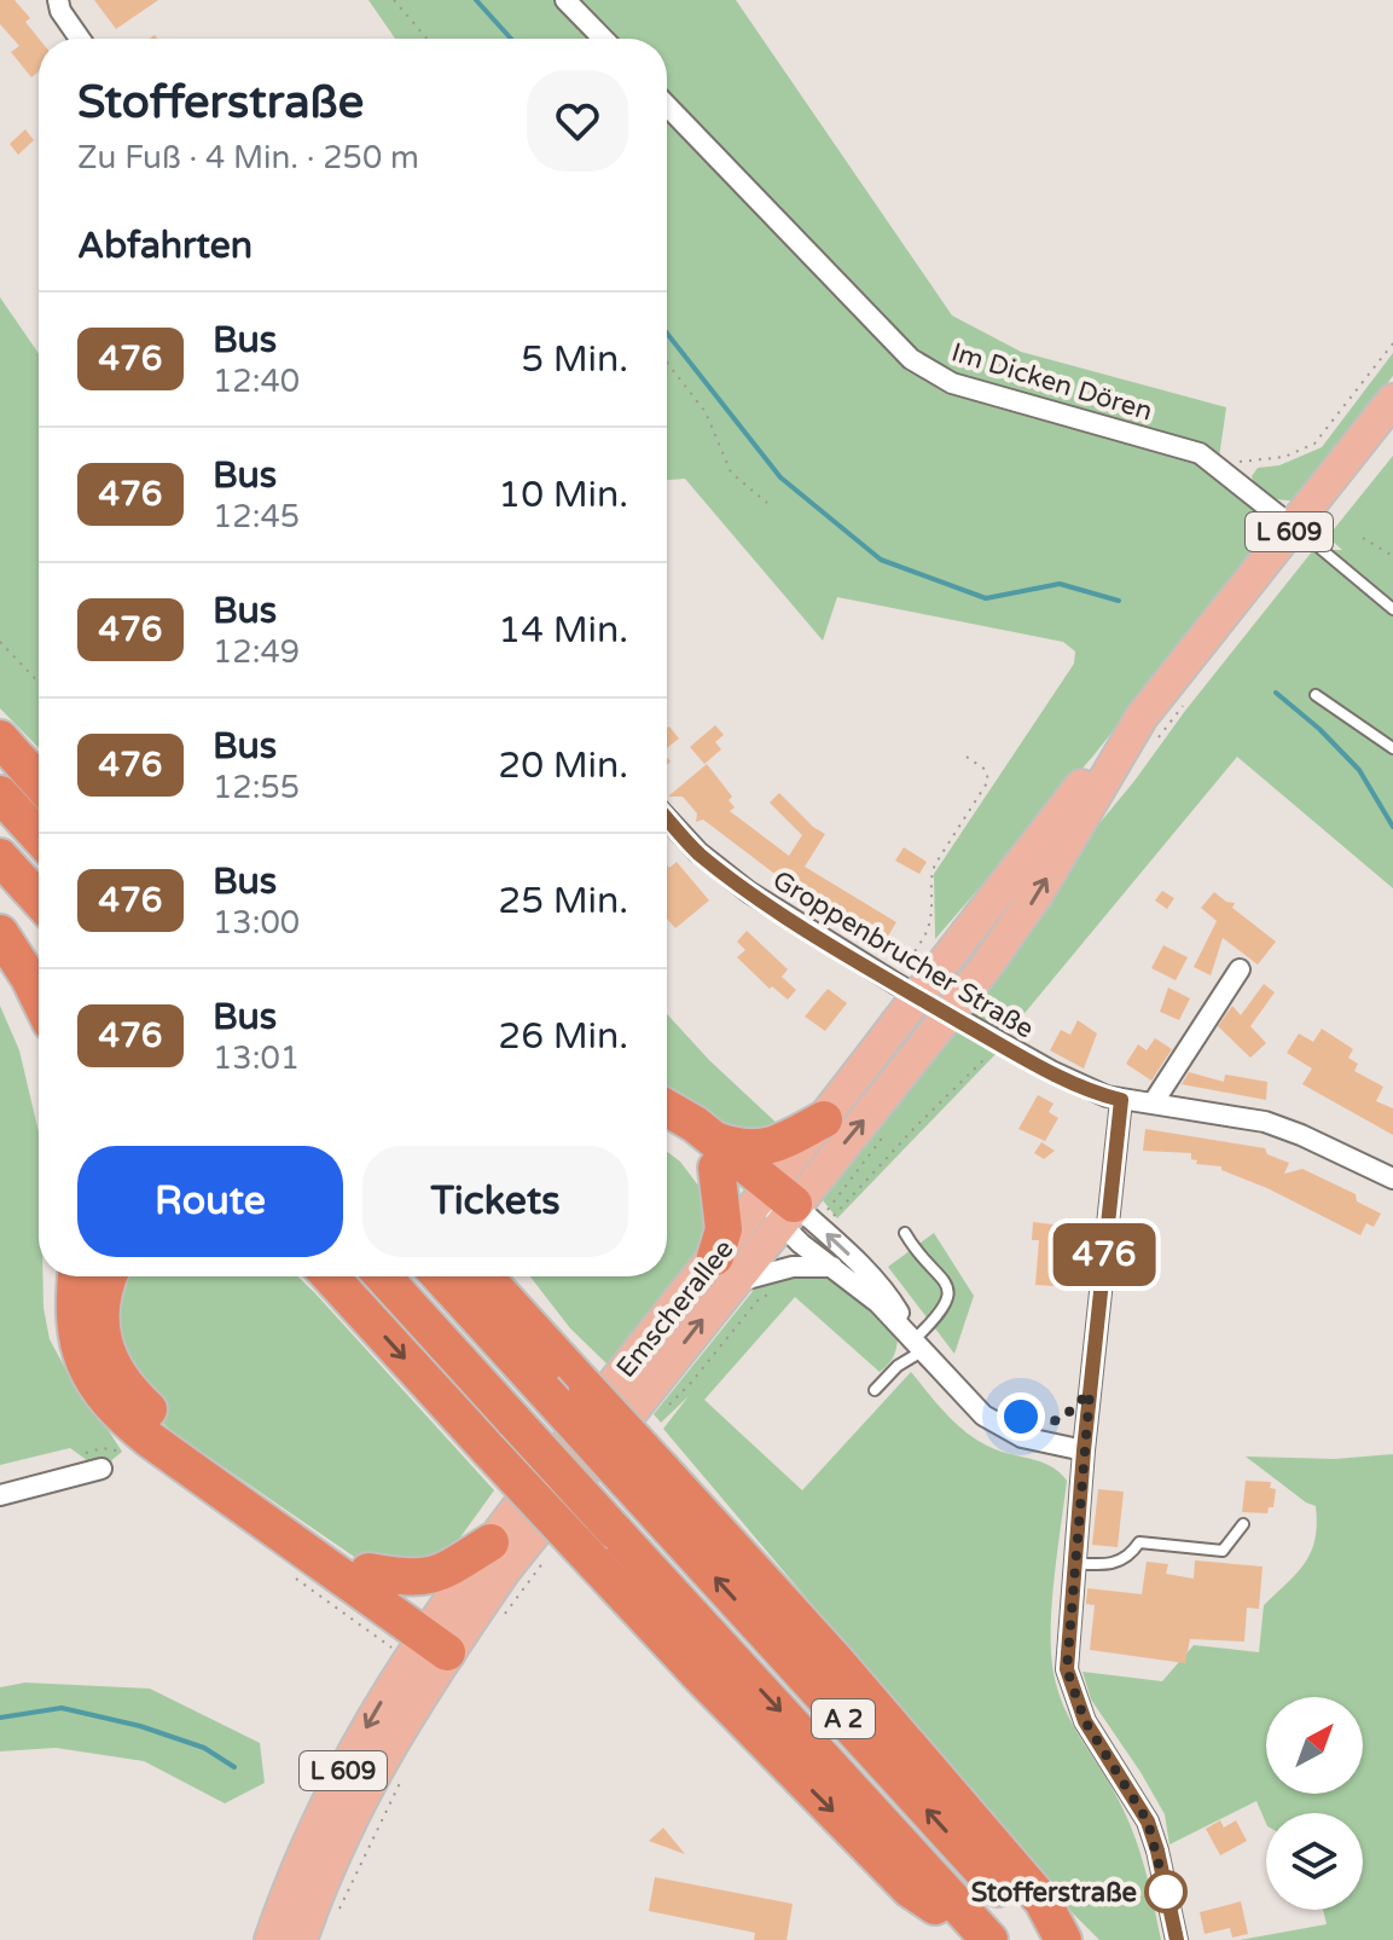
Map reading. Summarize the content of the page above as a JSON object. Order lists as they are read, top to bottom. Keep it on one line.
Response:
{"streets":{"highway":["A 2"],"main road":["L 609","Emscherallee"],"street":["Im Dicken Dören","Groppenbrucher Straße"]},"crossings":[["Im Dicken Dören","L 609"],["Im Dicken Dören","Emscherallee"],["L 609","Emscherallee"]],"places":["Stofferstraße"],"lines":["bus line 476"],"north":"top right","page":{"on_map":"476","heading":[["Stofferstraße","Zu Fuß · 4 Min. · 250 m"],"Abfahrten"],"list":[{"mark":"476","name":"Bus","note":"12:40","value":"5 Min."},{"mark":"476","name":"Bus","note":"12:45","value":"10 Min."},{"mark":"476","name":"Bus","note":"12:49","value":"14 Min."},{"mark":"476","name":"Bus","note":"12:55","value":"20 Min."},{"mark":"476","name":"Bus","note":"13:00","value":"25 Min."},{"mark":"476","name":"Bus","note":"13:01","value":"26 Min."}],"buttons":["Route","Tickets"]}}
